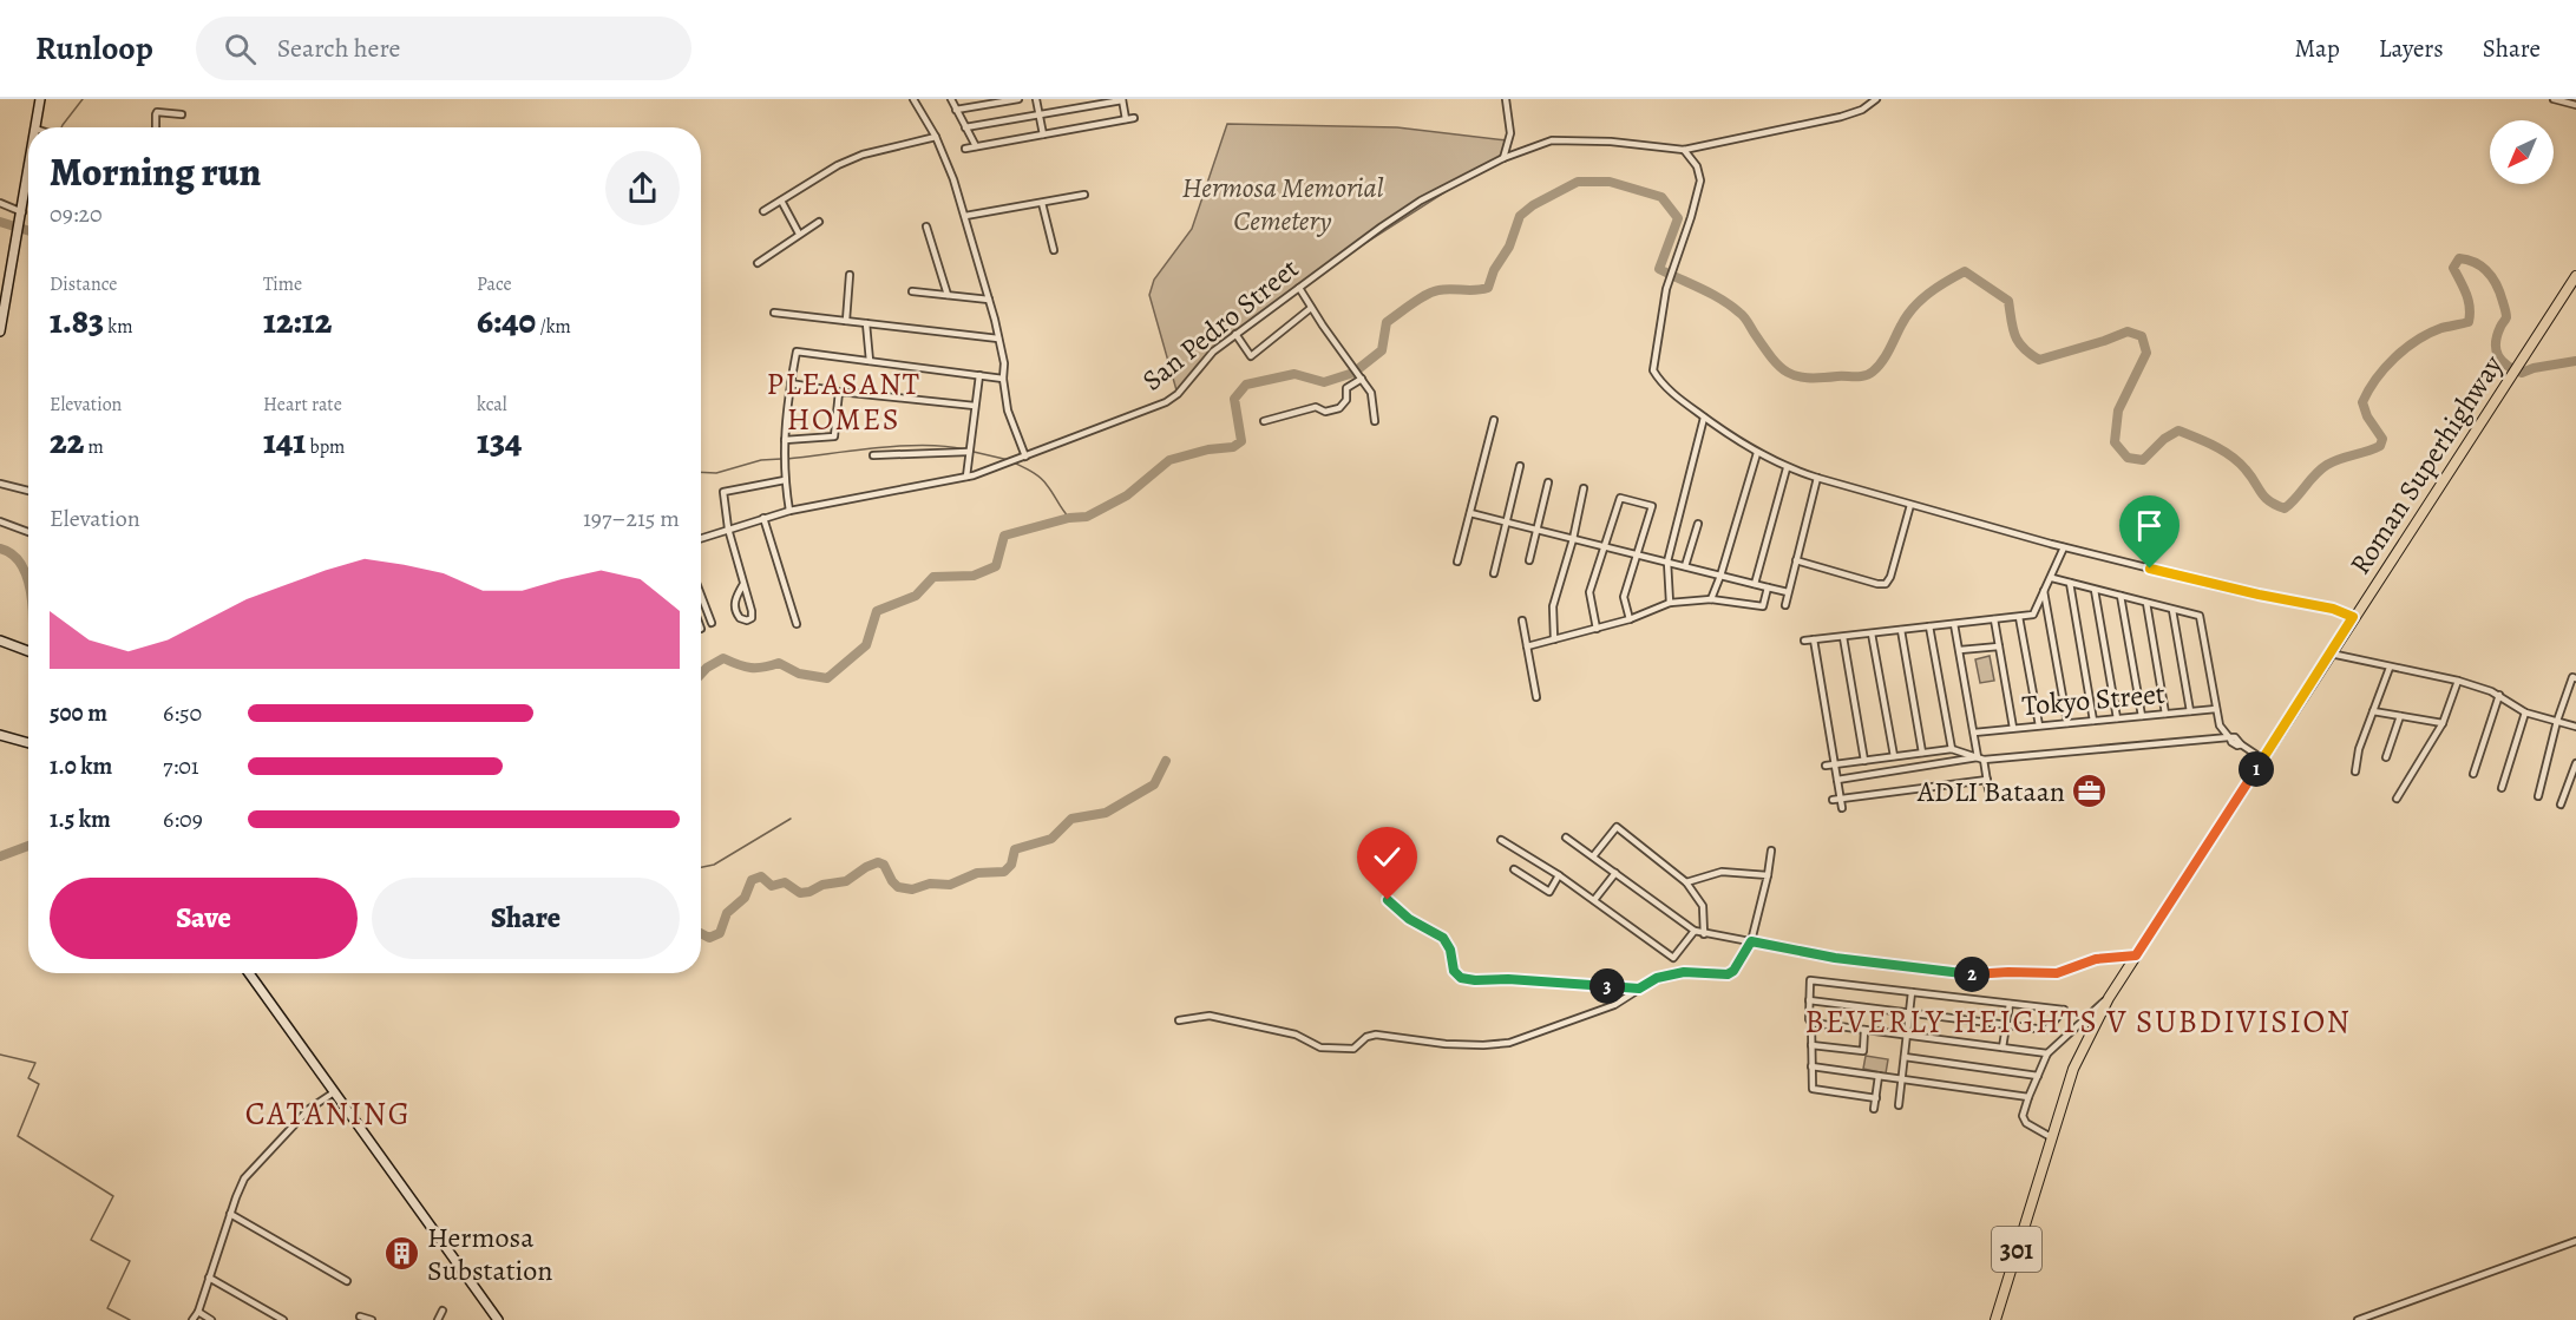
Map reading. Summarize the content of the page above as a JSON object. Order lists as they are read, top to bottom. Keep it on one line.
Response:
{"streets":{"main road":["Roman Superhighway","301"],"street":["San Pedro Street","Tokyo Street"]},"districts":["PLEASANT HOMES","BEVERLY HEIGHTS V SUBDIVISION","CATANING"],"parks":["Hermosa Memorial Cemetery"],"places":{"office":["ADLI Bataan"],"building":["Hermosa Substation"]},"north":"bottom left","page":{"header":"Runloop","search":"Search here","nav":["Map","Layers","Share"],"heading":["Morning run","09:20"],"stats":[["Distance","1.83 km"],["Time","12:12"],["Pace","6:40 /km"],["Elevation","22 m"],["Heart rate","141 bpm"],["kcal","134"]],"chart":["Elevation","197–215 m"],"list":[{"name":"500 m","note":"6:50"},{"name":"1.0 km","note":"7:01"},{"name":"1.5 km","note":"6:09"}],"pins":["1","2","3"],"buttons":["Save","Share"]}}
